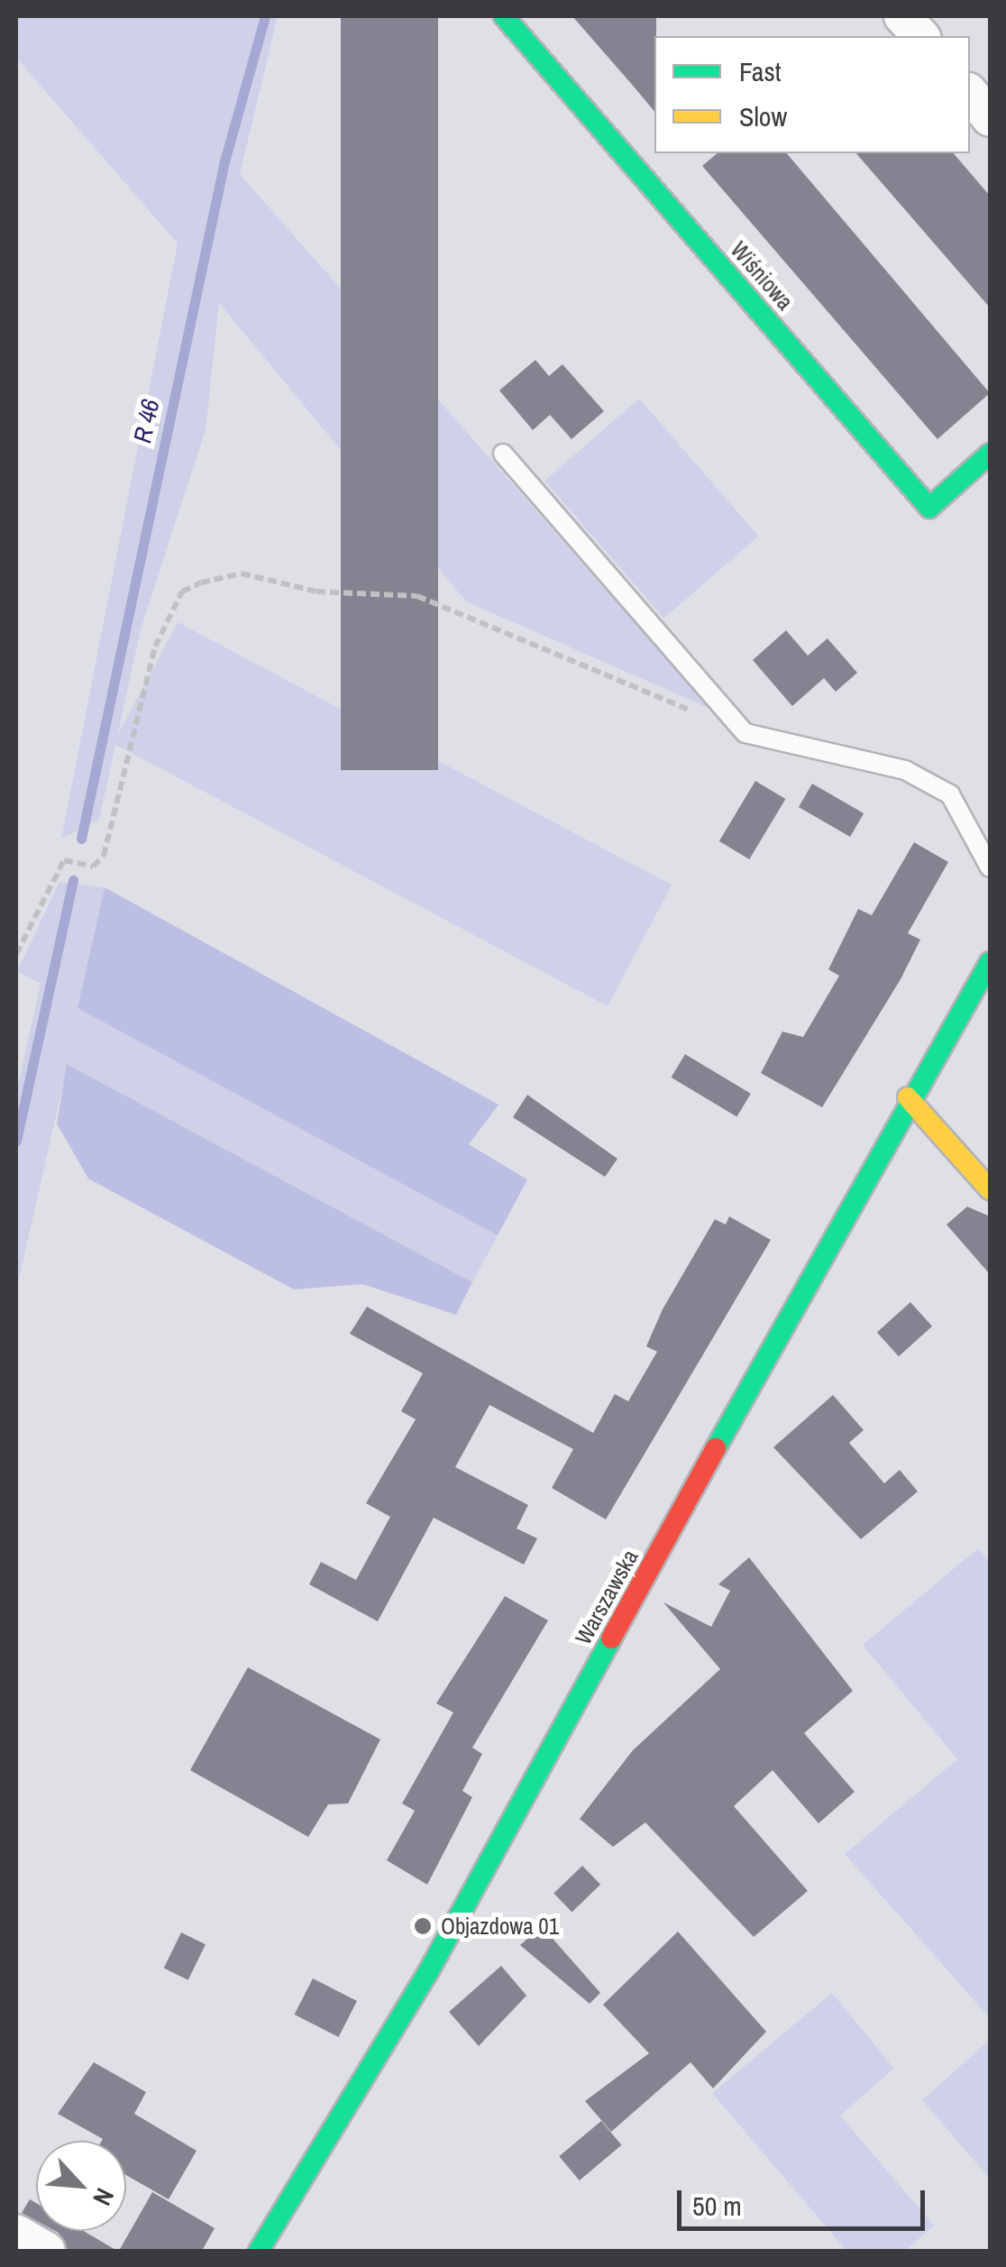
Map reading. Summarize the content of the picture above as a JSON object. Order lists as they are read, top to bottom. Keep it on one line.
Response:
{"streets":{"street":["Wiśniowa","Warszawska"]},"water":["R 46"],"places":["Objazdowa 01"],"legend":["Fast","Slow"],"scale_bar":"50 m","north":"bottom right"}
